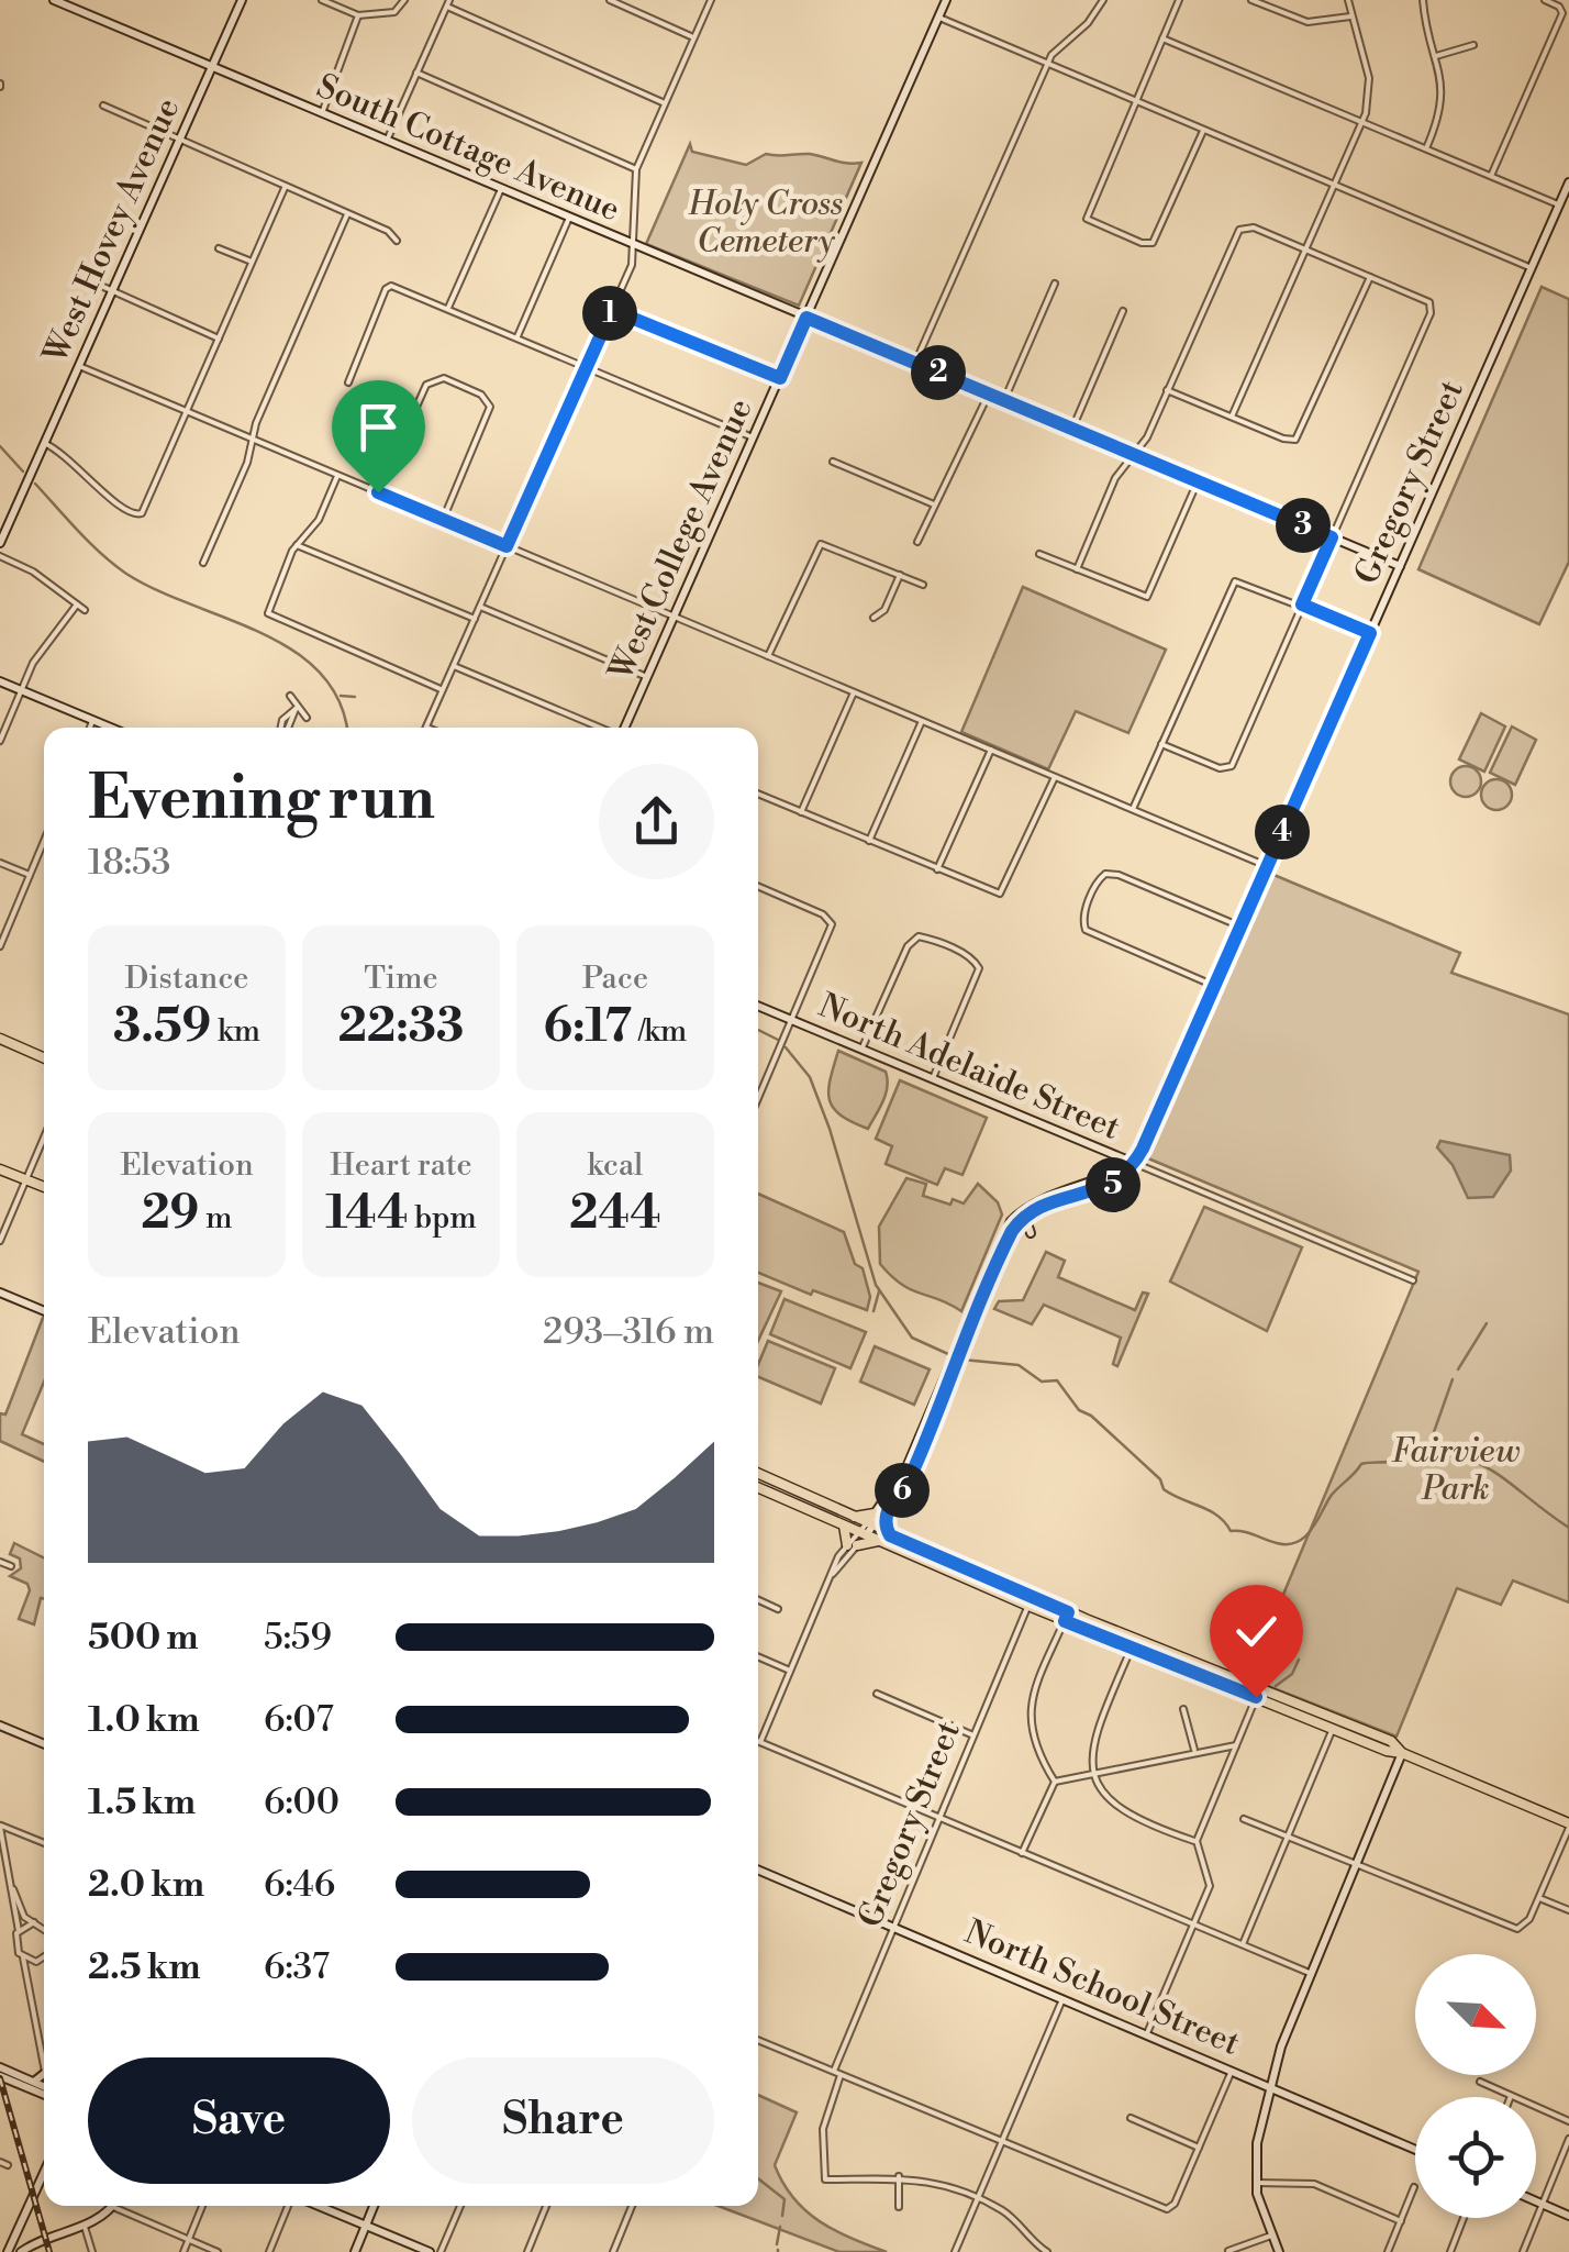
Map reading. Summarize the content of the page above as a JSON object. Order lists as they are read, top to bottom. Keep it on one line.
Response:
{"streets":{"main road":["South Cottage Avenue","West Hovey Avenue","Gregory Street","West College Avenue","North Adelaide Street","North School Street"]},"crossings":[["South Cottage Avenue","West Hovey Avenue"],["South Cottage Avenue","Gregory Street"],["South Cottage Avenue","West College Avenue"],["Gregory Street","North Adelaide Street"],["Gregory Street","North School Street"]],"parks":["Holy Cross Cemetery","Fairview Park"],"north":"bottom right","page":{"pins":["1","2","3","4","5","6"],"heading":["Evening run","18:53"],"stats":[["Distance","3.59 km"],["Time","22:33"],["Pace","6:17 /km"],["Elevation","29 m"],["Heart rate","144 bpm"],["kcal","244"]],"chart":["Elevation","293–316 m"],"list":[{"name":"500 m","note":"5:59"},{"name":"1.0 km","note":"6:07"},{"name":"1.5 km","note":"6:00"},{"name":"2.0 km","note":"6:46"},{"name":"2.5 km","note":"6:37"}],"buttons":["Save","Share"]}}
